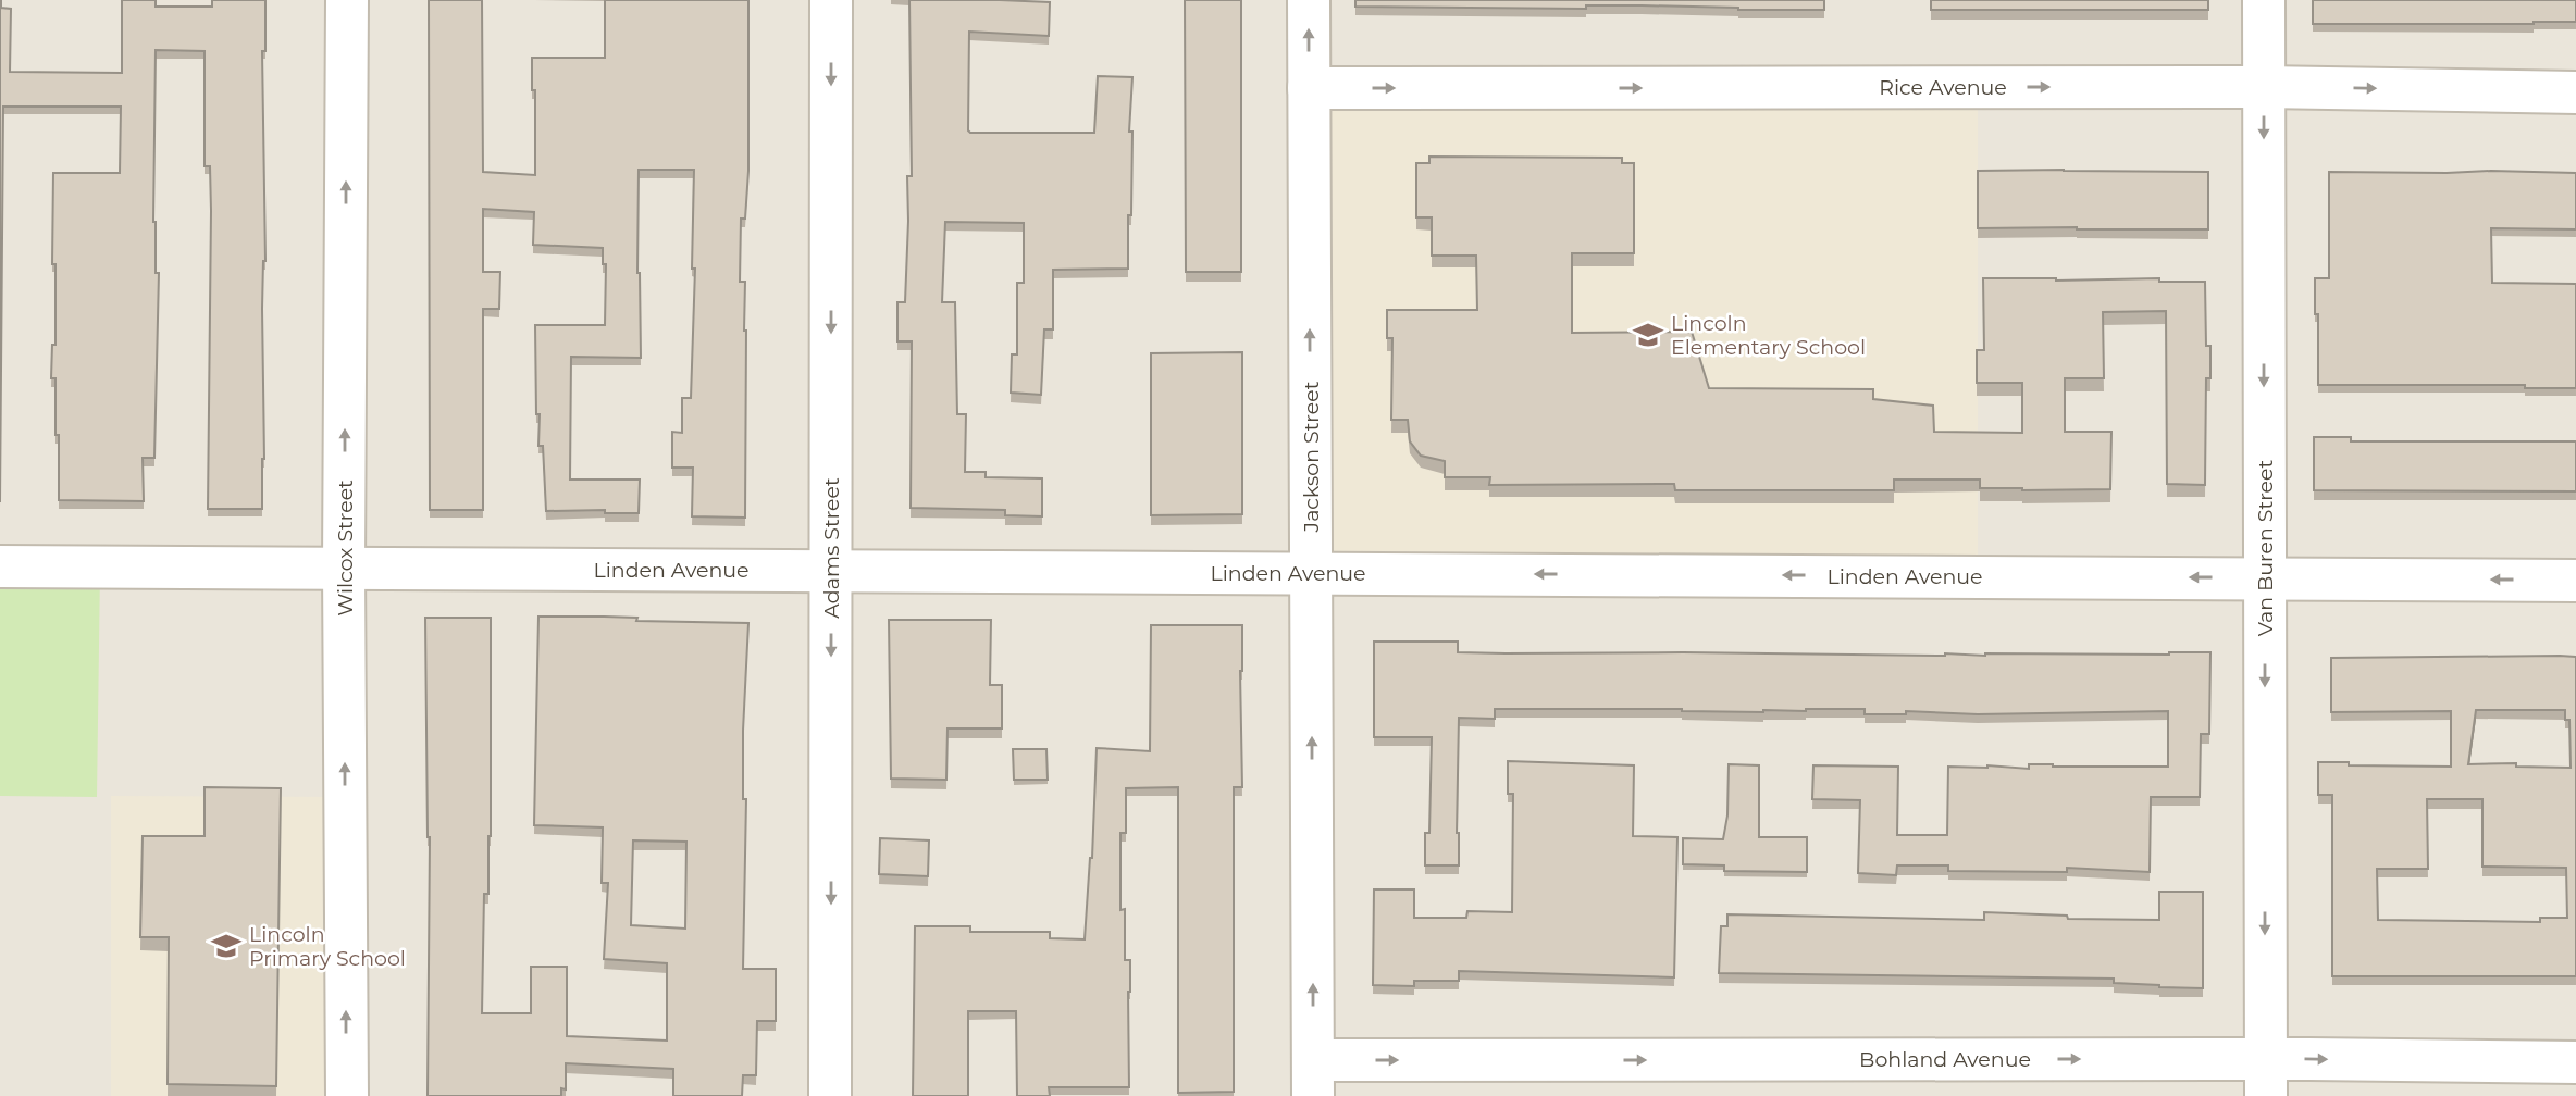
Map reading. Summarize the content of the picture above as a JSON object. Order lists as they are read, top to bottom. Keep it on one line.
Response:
{"streets":{"street":["Rice Avenue","Jackson Street","Wilcox Street","Adams Street","Van Buren Street","Linden Avenue","Bohland Avenue"]},"crossings":[["Rice Avenue","Jackson Street"],["Rice Avenue","Van Buren Street"],["Jackson Street","Linden Avenue"],["Jackson Street","Bohland Avenue"],["Wilcox Street","Linden Avenue"],["Adams Street","Linden Avenue"],["Van Buren Street","Linden Avenue"],["Van Buren Street","Bohland Avenue"]],"one_way":["Rice Avenue","Jackson Street","Wilcox Street","Adams Street","Van Buren Street","Linden Avenue","Bohland Avenue"],"places":{"school or university":["Lincoln Elementary School","Lincoln Primary School"]}}
